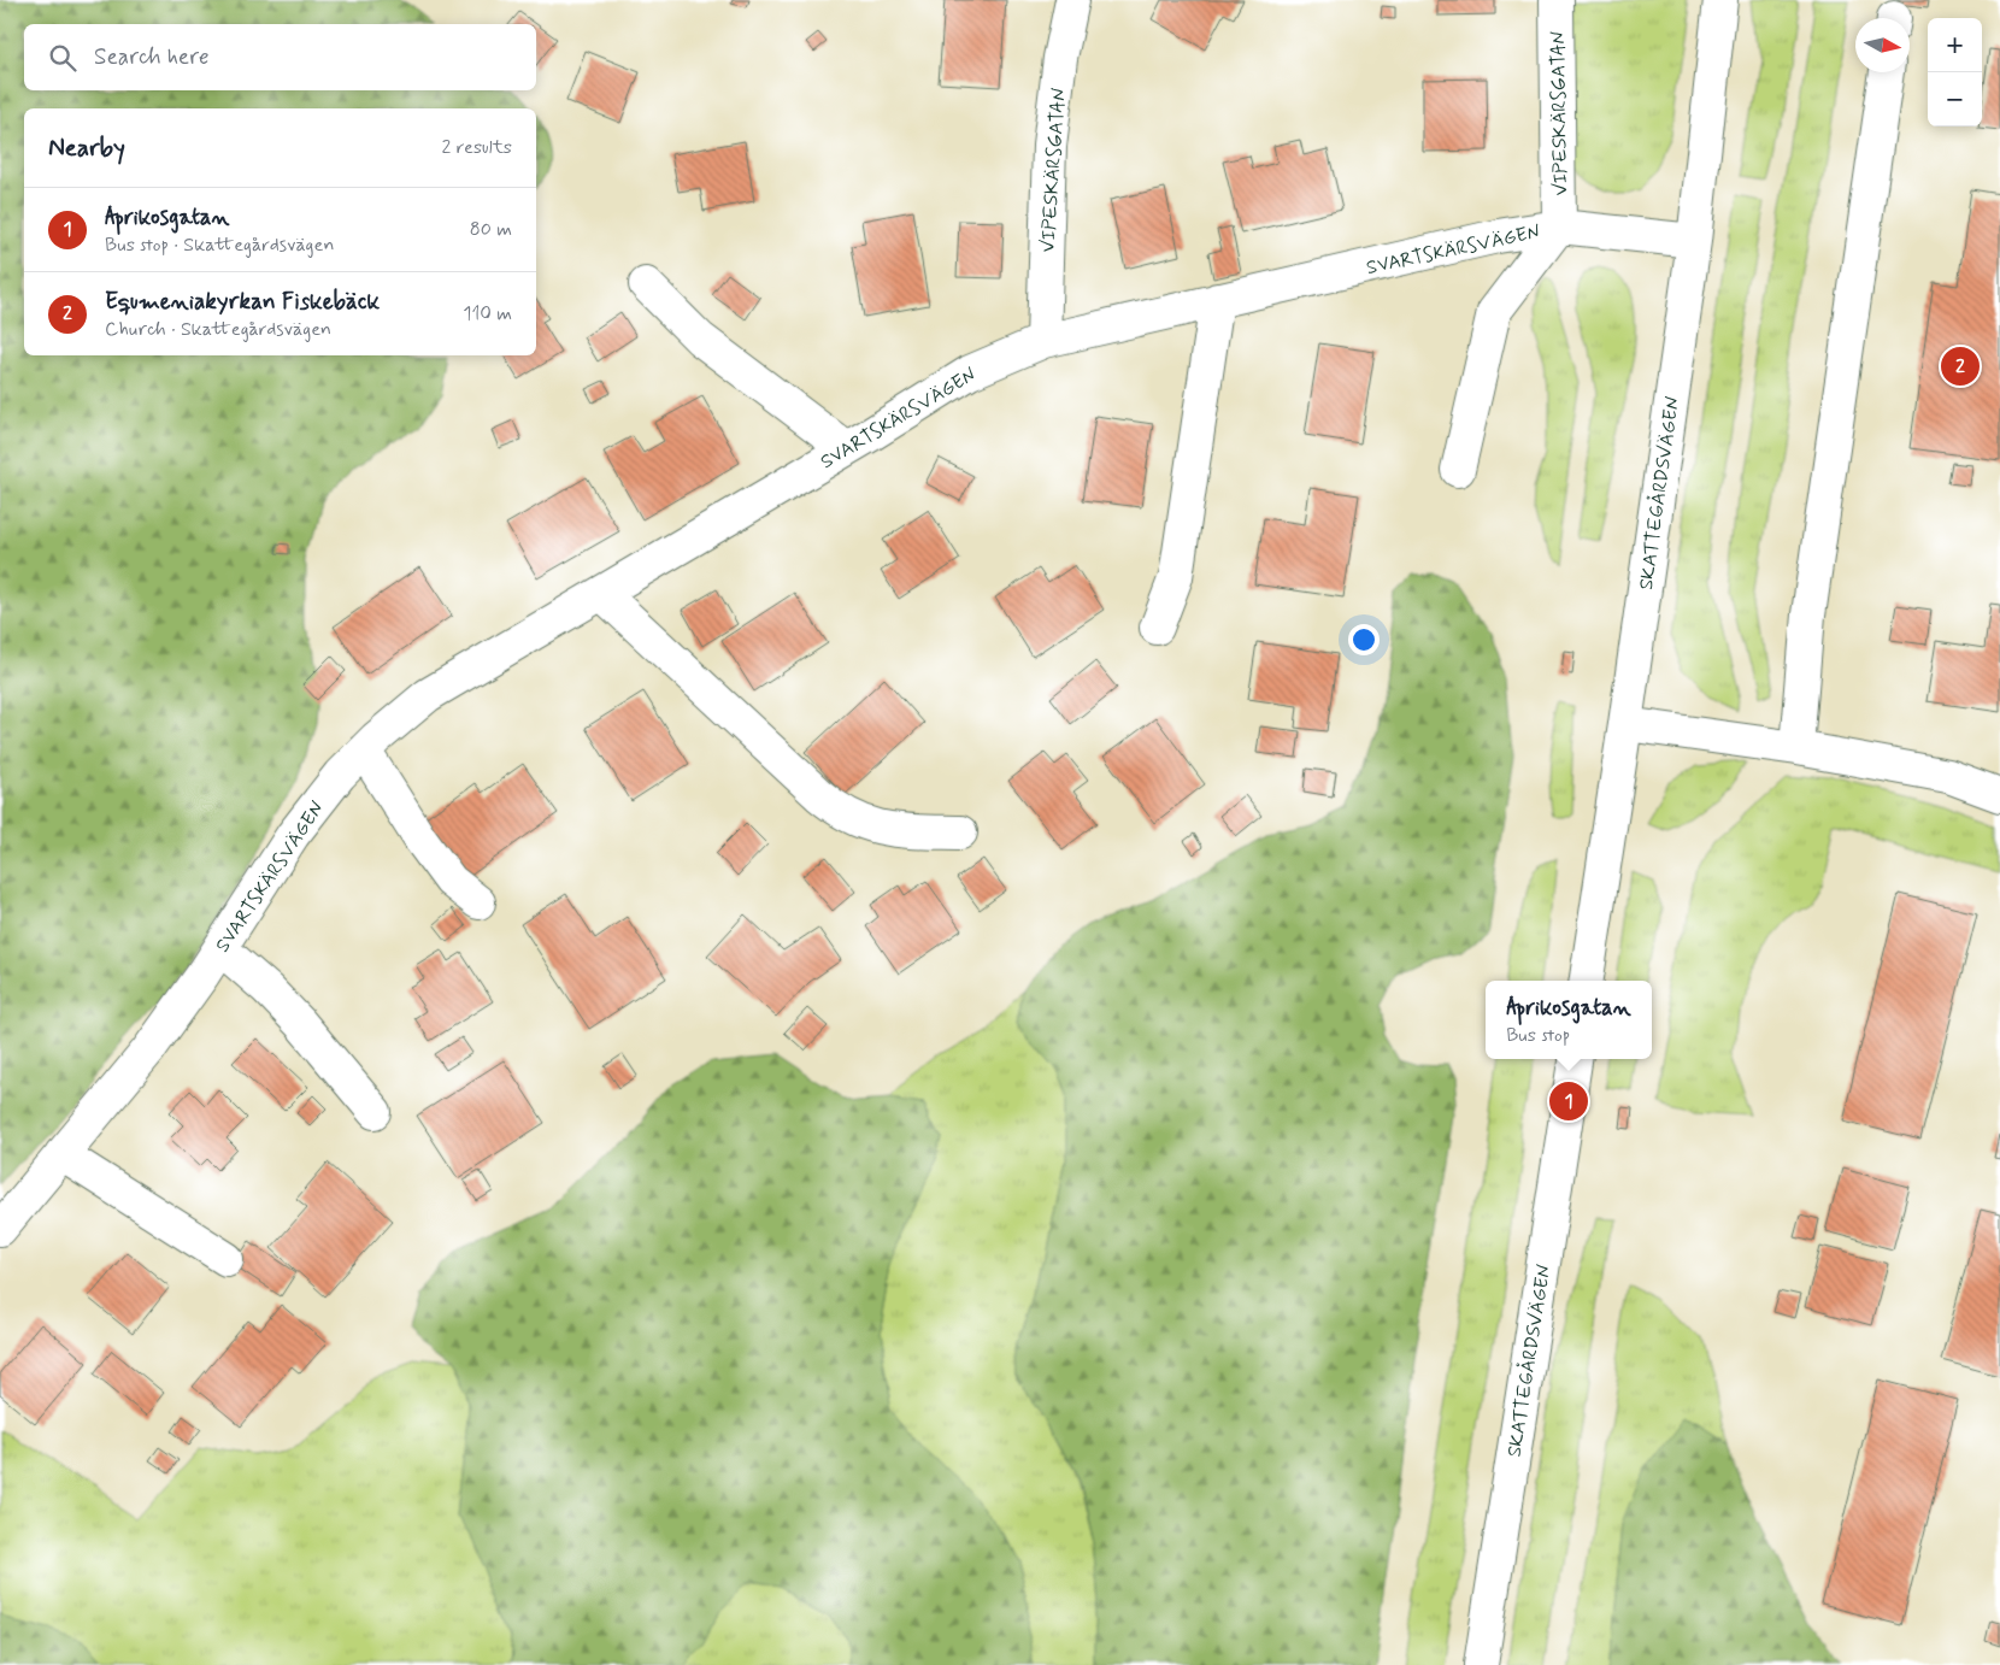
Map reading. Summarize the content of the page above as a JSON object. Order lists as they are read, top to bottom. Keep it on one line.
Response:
{"streets":{"street":["VIPESKÄRSGATAN","SVARTSKÄRSVÄGEN","SKATTEGÅRDSVÄGEN"]},"crossings":[["VIPESKÄRSGATAN","SVARTSKÄRSVÄGEN"],["SVARTSKÄRSVÄGEN","SKATTEGÅRDSVÄGEN"]],"north":"right","page":{"map_buttons":["+","−"],"search":"Search here","heading":["Nearby","2 results"],"list":[{"mark":"1","name":"Aprikosgatan","note":"Bus stop · Skattegårdsvägen","value":"80 m"},{"mark":"2","name":"Equmeniakyrkan Fiskebäck","note":"Church · Skattegårdsvägen","value":"110 m"}],"pins":["2","1"],"popup":["Aprikosgatan","Bus stop"]}}
